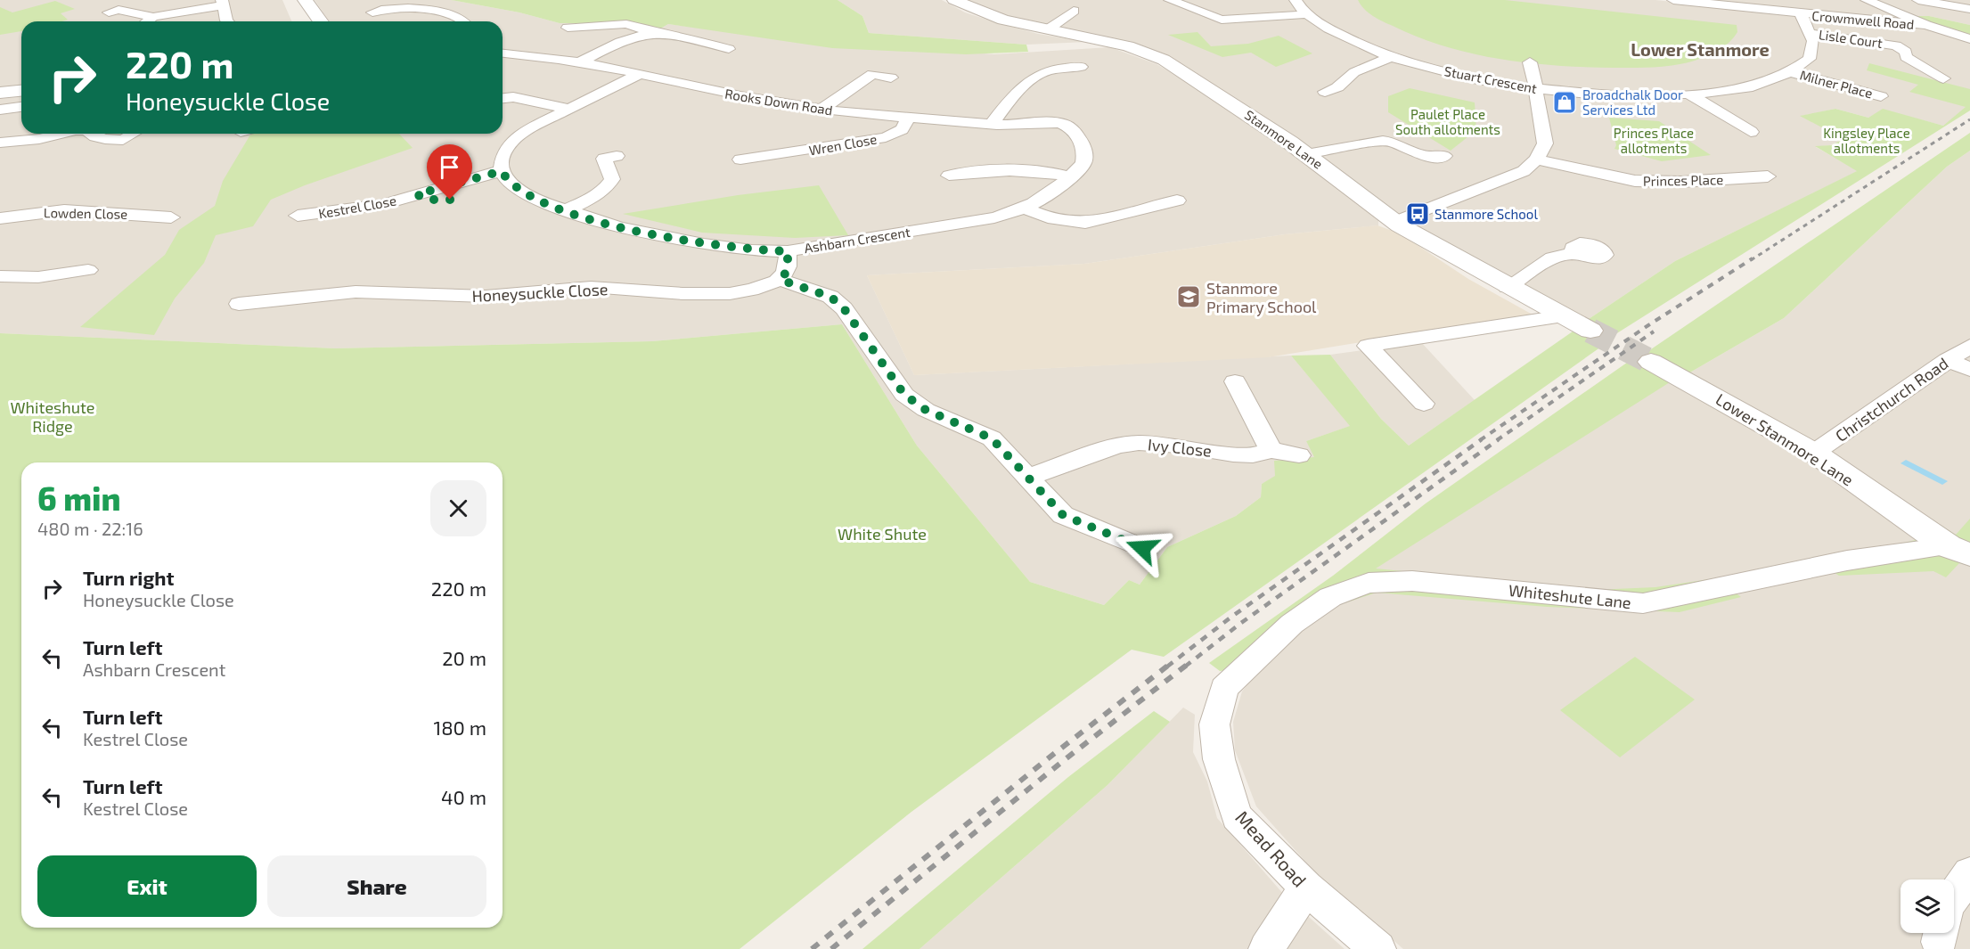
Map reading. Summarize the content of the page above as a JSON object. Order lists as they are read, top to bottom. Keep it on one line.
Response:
{"streets":{"street":["Crowmwell Road","Lisle Court","Stuart Crescent","Milner Place","Rooks Down Road","Stanmore Lane","Wren Close","Princes Place","Kestrel Close","Lowden Close","Ashbarn Crescent","Honeysuckle Close","Christchurch Road","Lower Stanmore Lane","Ivy Close","Whiteshute Lane","Mead Road"]},"crossings":[["Crowmwell Road","Stuart Crescent"],["Lisle Court","Stuart Crescent"],["Stuart Crescent","Milner Place"],["Rooks Down Road","Wren Close"],["Rooks Down Road","Ashbarn Crescent"],["Kestrel Close","Ashbarn Crescent"],["Christchurch Road","Lower Stanmore Lane"],["Lower Stanmore Lane","Whiteshute Lane"],["Whiteshute Lane","Mead Road"]],"districts":["Lower Stanmore"],"parks":["Paulet Place South allotments","Princes Place allotments","Kingsley Place allotments","Whiteshute Ridge","White Shute"],"places":{"shop":["Broadchalk Door Services Ltd"],"bus stop":["Stanmore School"],"school or university":["Stanmore Primary School"]},"page":{"turn":["220 m","Honeysuckle Close"],"heading":["6 min","480 m · 22:16"],"list":[{"name":"Turn right","note":"Honeysuckle Close","value":"220 m"},{"name":"Turn left","note":"Ashbarn Crescent","value":"20 m"},{"name":"Turn left","note":"Kestrel Close","value":"180 m"},{"name":"Turn left","note":"Kestrel Close","value":"40 m"}],"buttons":["Exit","Share"]}}
